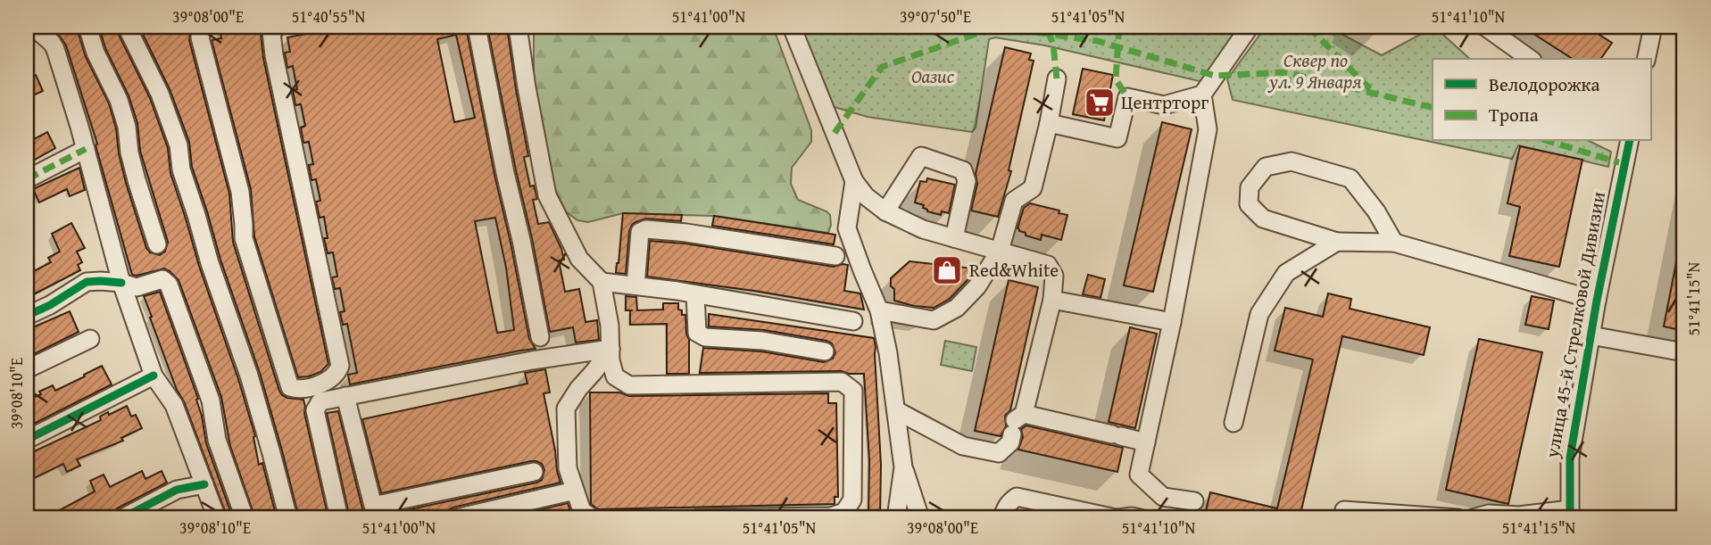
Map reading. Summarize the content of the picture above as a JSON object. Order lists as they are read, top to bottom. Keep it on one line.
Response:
{"streets":{"street":["улица 45-й Стрелковой Дивизии"]},"parks":["Сквер по ул. 9 Января","Оазис"],"places":{"supermarket":["Центрторг"],"shop":["Red&White"]},"legend":["Велодорожка","Тропа"],"coordinates":["39°08'00\"E","51°40'55\"N","51°41'00\"N","39°07'50\"E","51°41'05\"N","51°41'10\"N","51°41'15\"N","39°08'10\"E"]}
